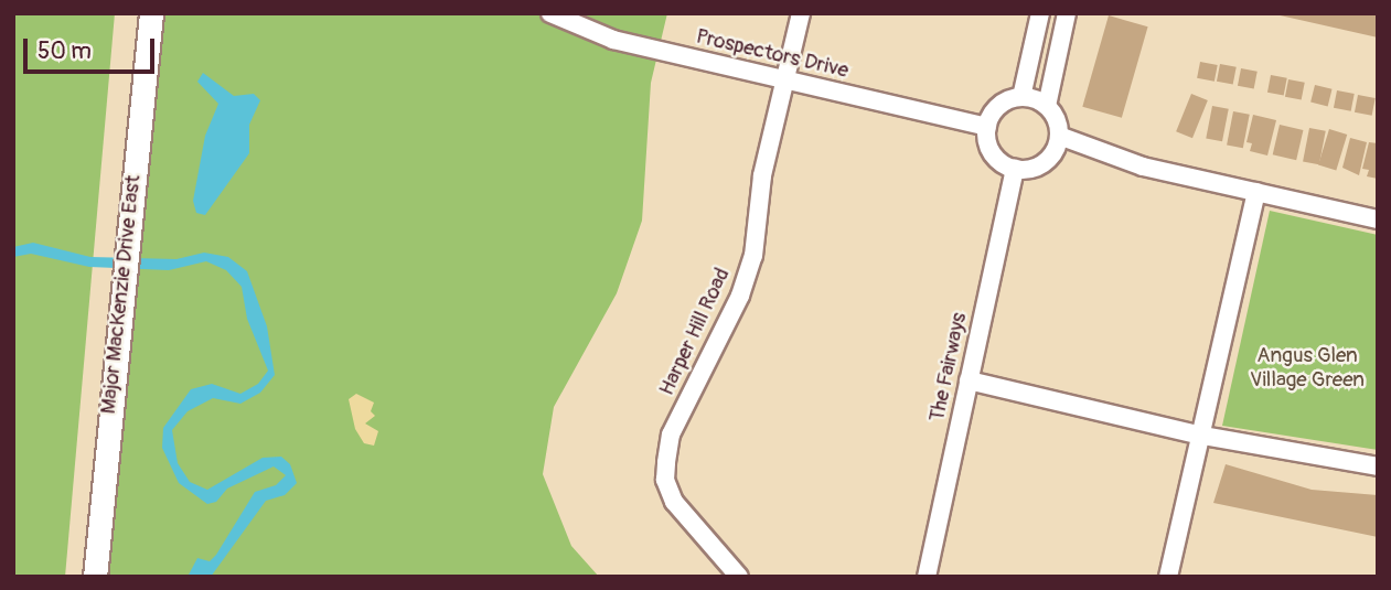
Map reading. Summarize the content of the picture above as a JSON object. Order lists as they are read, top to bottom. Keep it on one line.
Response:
{"streets":{"main road":["Major MacKenzie Drive East"],"street":["Prospectors Drive","Harper Hill Road","The Fairways"]},"crossings":[["Prospectors Drive","Harper Hill Road"],["Prospectors Drive","The Fairways"]],"parks":["Angus Glen Village Green"],"scale_bar":"50 m"}
